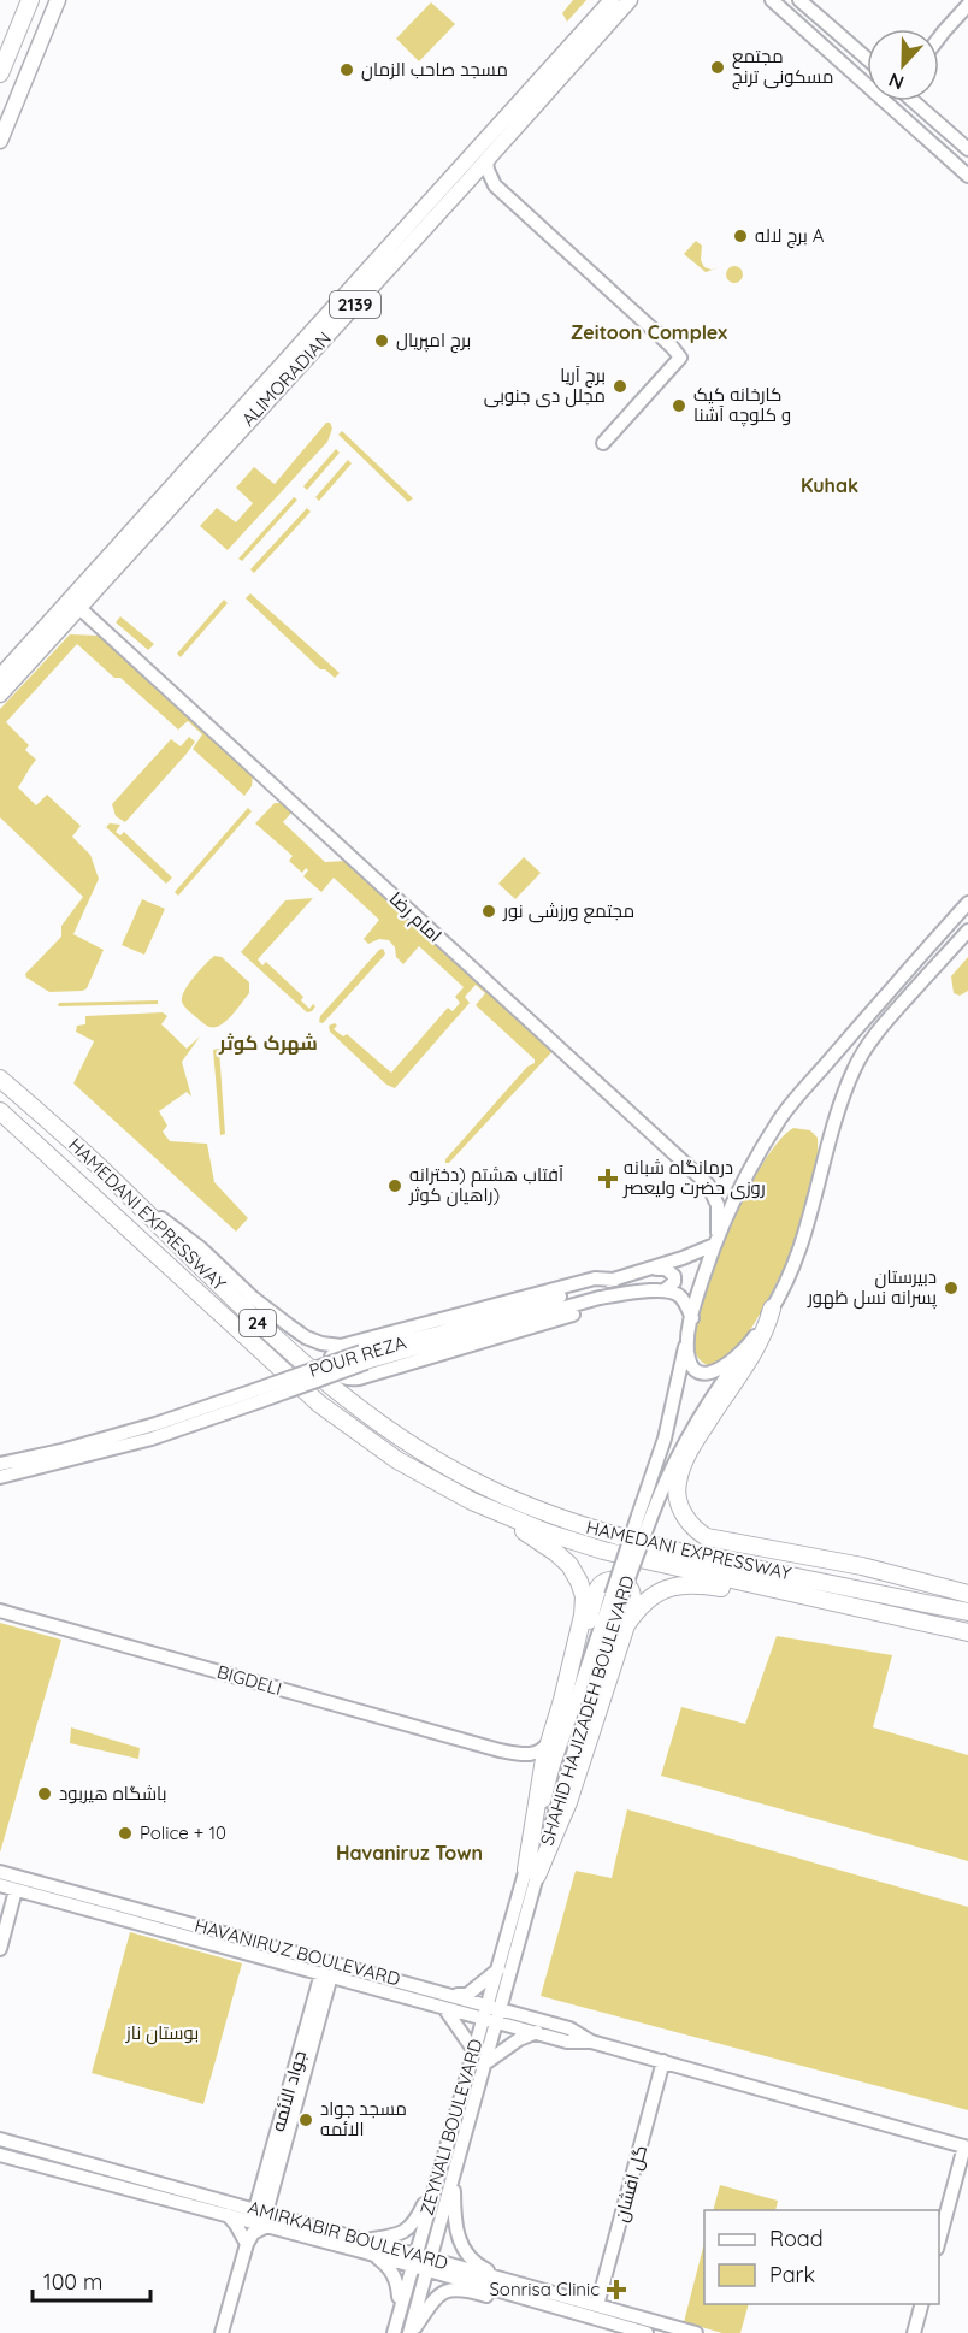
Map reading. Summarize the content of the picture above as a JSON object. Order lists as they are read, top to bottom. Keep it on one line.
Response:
{"streets":{"highway":["HAMEDANI EXPRESSWAY","24"],"main road":["2139","ALIMORADIAN","امام رضا","POUR REZA","BIGDELI","SHAHID HAJIZADEH BOULEVARD","HAVANIRUZ BOULEVARD","جواد الائمه","ZEYNALI BOULEVARD","گل افشان","AMIRKABIR BOULEVARD"]},"crossings":[["ALIMORADIAN","امام رضا"],["امام رضا","POUR REZA"],["امام رضا","SHAHID HAJIZADEH BOULEVARD"],["POUR REZA","SHAHID HAJIZADEH BOULEVARD"],["SHAHID HAJIZADEH BOULEVARD","HAVANIRUZ BOULEVARD"],["SHAHID HAJIZADEH BOULEVARD","ZEYNALI BOULEVARD"],["HAVANIRUZ BOULEVARD","جواد الائمه"],["HAVANIRUZ BOULEVARD","ZEYNALI BOULEVARD"],["HAVANIRUZ BOULEVARD","گل افشان"],["جواد الائمه","AMIRKABIR BOULEVARD"],["ZEYNALI BOULEVARD","AMIRKABIR BOULEVARD"],["گل افشان","AMIRKABIR BOULEVARD"]],"districts":["Zeitoon Complex","Kuhak","شهرک کوثر","Havaniruz Town"],"parks":["بوستان ناز"],"places":{"other":["مجتمع مسکونی ترنج","مسجد صاحب الزمان","برج لاله A","برج امپریال","برج آریا مجلل دی جنوبی","کارخانه کیک و کلوچه آشنا","مجتمع ورزشی نور","آفتاب هشتم (دخترانه راهیان کوثر)","دبیرستان پسرانه نسل ظهور","باشگاه هیربود","Police + 10","مسجد جواد الائمه"],"health":["درمانگاه شبانه روزی حضرت ولیعصر","Sonrisa Clinic"]},"legend":["Road","Park"],"scale_bar":"100 m","north":"bottom"}
